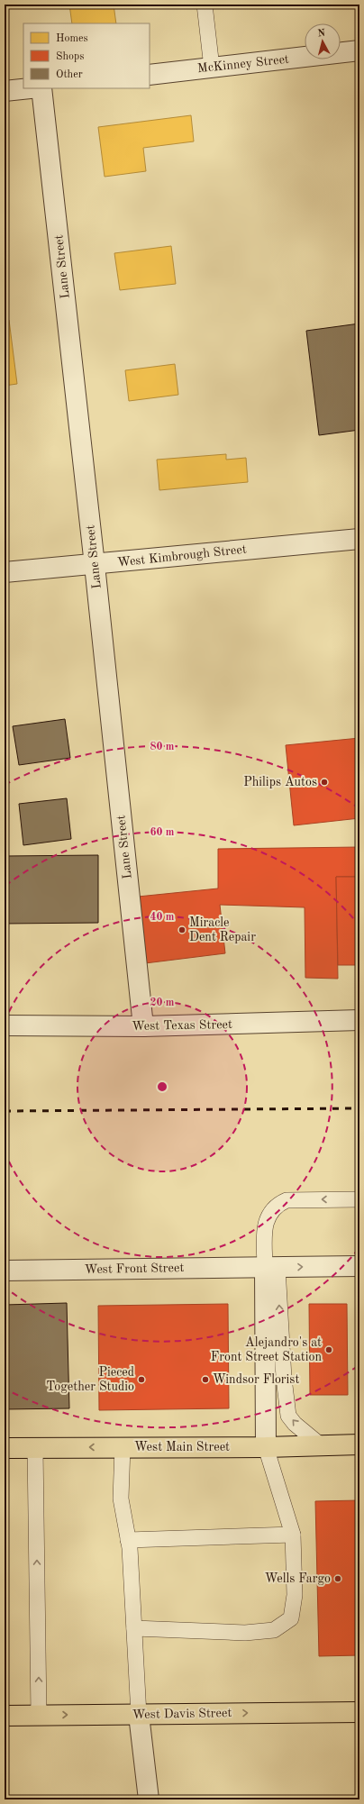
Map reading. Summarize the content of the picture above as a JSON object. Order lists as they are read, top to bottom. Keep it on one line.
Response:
{"streets":{"main road":["West Main Street","West Davis Street"],"street":["McKinney Street","Lane Street","West Kimbrough Street","West Texas Street","West Front Street"]},"crossings":[["Lane Street","West Kimbrough Street"],["Lane Street","West Texas Street"]],"one_way":["West Davis Street"],"places":["Philips Autos","Miracle Dent Repair","Alejandro's at Front Street Station","Pieced Together Studio","Windsor Florist","Wells Fargo"],"legend":["Homes","Shops","Other"],"north":"top","rings":["80 m","60 m","40 m","20 m"]}
